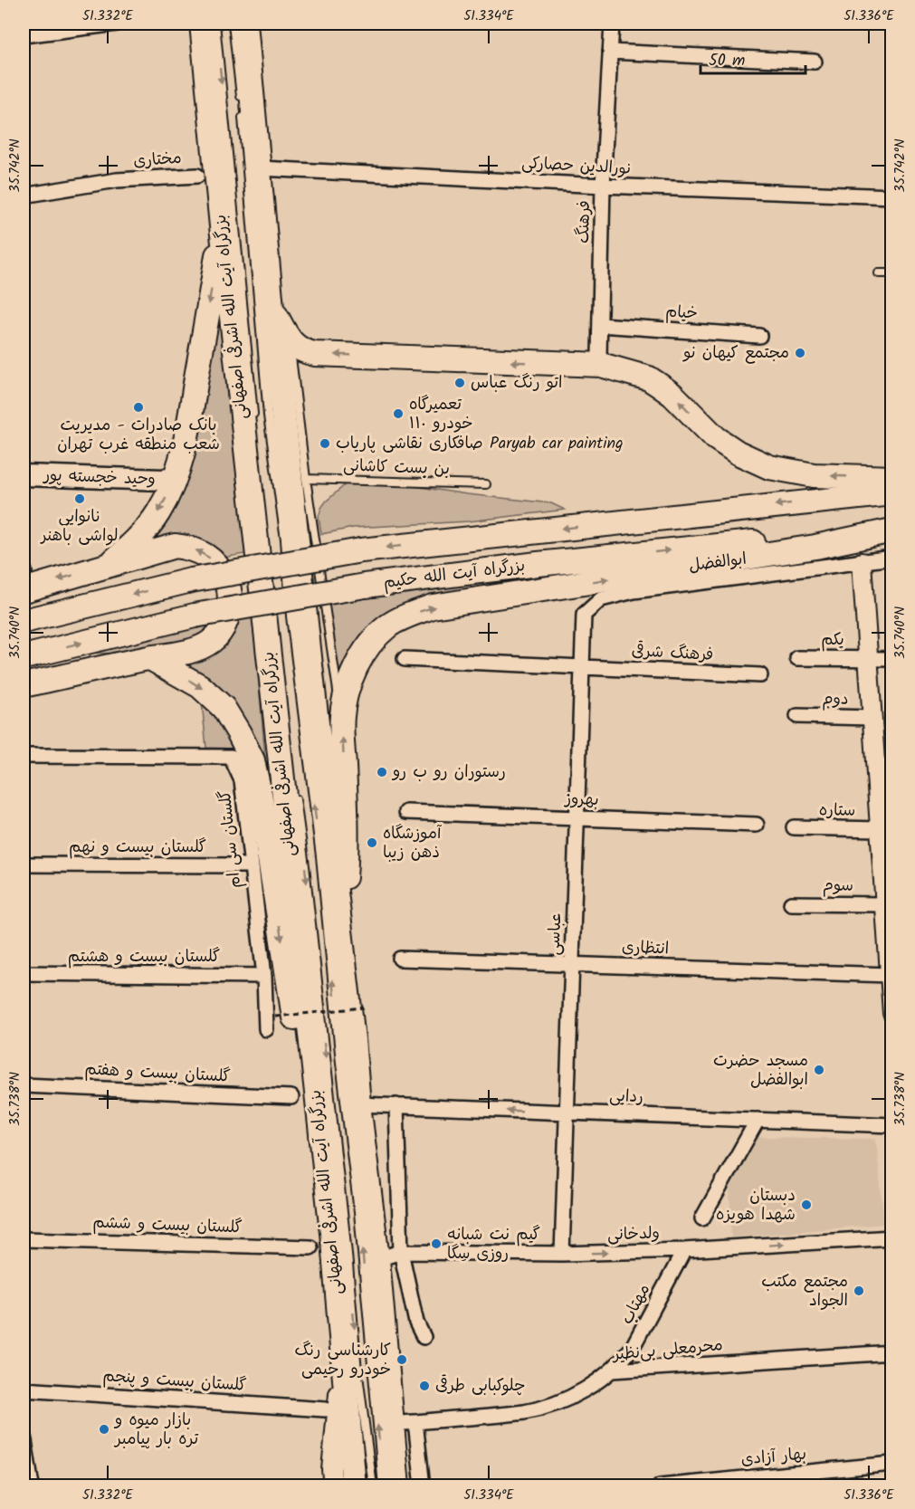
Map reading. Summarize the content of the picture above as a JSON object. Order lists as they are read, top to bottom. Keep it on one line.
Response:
{"streets":{"highway":["بزرگراه آیت الله اشرفی اصفهانی","بزرگراه آیت الله حکیم"],"main road":["وحید خجسته پور"],"street":["مختاری","نورالدین حصارکی","فرهنگ","خیام","ابوالفضل","یکم","فرهنگ شرقی","دوم","بهروز","ستاره","گلستان سی ام","گلستان بیست و نهم","سوم","عباسی","انتظاری","گلستان بیست و هشتم","گلستان بیست و هفتم","ردایی","گلستان بیست و ششم","ولدخانی","مهتاب","محرمعلی بی‌نظیر","گلستان بیست و پنجم","بهار آزادی"],"lane":["بن بست کاشانی"]},"crossings":[["نورالدین حصارکی","فرهنگ"],["فرهنگ","خیام"],["ابوالفضل","عباسی"],["فرهنگ شرقی","عباسی"],["بهروز","عباسی"],["گلستان سی ام","گلستان بیست و نهم"],["گلستان سی ام","گلستان بیست و هشتم"],["عباسی","انتظاری"],["عباسی","ردایی"],["عباسی","ولدخانی"],["ولدخانی","مهتاب"],["مهتاب","محرمعلی بی‌نظیر"]],"one_way":["ولدخانی"],"places":["مجتمع کیهان نو","اتو رنگ عباس","بانک صادرات - مدیریت شعب منطقه غرب تهران","تعمیرگاه خودرو ۱۱۰","صافکاری نقاشی پاریاب Paryab car painting","نانوایی لواشی باهنر","رستوران رو ب رو","آموزشگاه ذهن زیبا","مسجد حضرت ابوالفضل","دبستان شهدا هویزه","گیم نت شبانه روزی سِگا","مجتمع مکتب الجواد","کارشناسی رنگ خودرو رحیمی","چلوکبابی طرقی","بازار میوه و تره بار پیامبر"],"scale_bar":"50 m","coordinates":["51.332°E","51.334°E","51.336°E","35.742°N","35.740°N","35.738°N"]}
